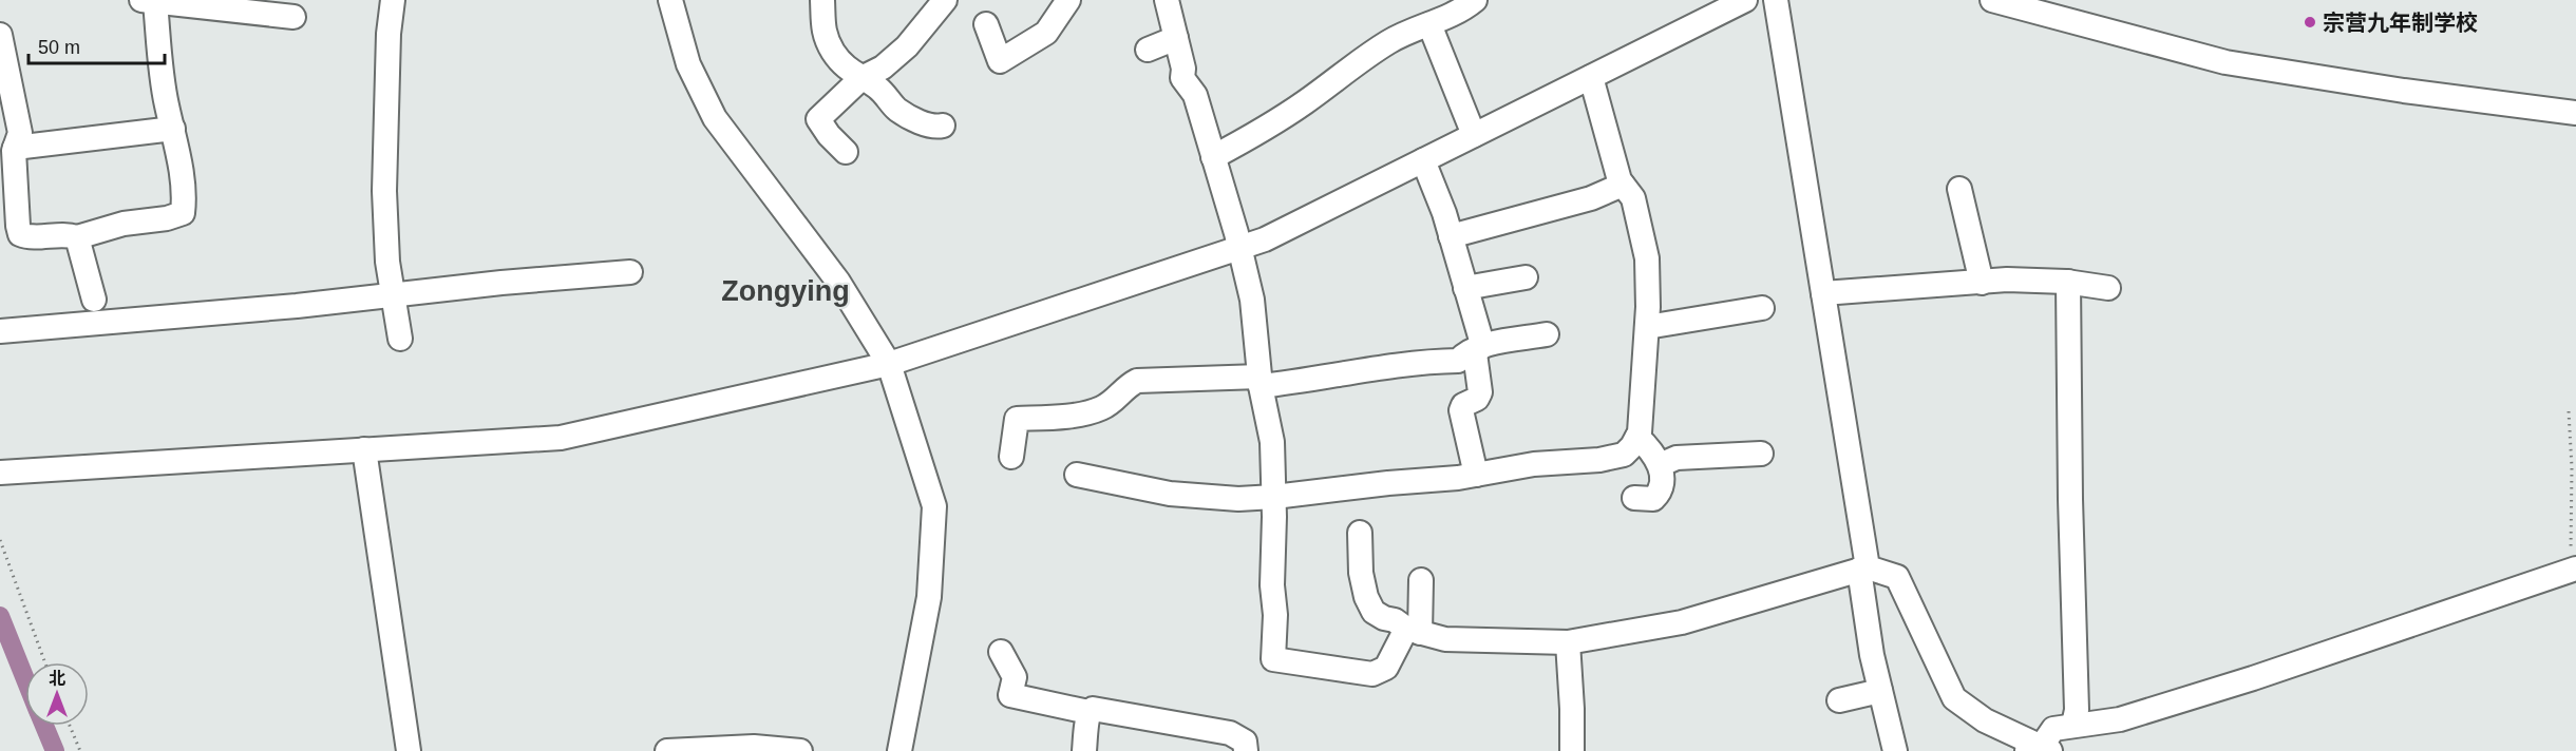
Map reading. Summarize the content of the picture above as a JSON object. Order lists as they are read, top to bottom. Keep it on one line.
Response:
{"districts":["Zongying"],"places":["宗营九年制学校"],"scale_bar":"50 m","north":"top"}
